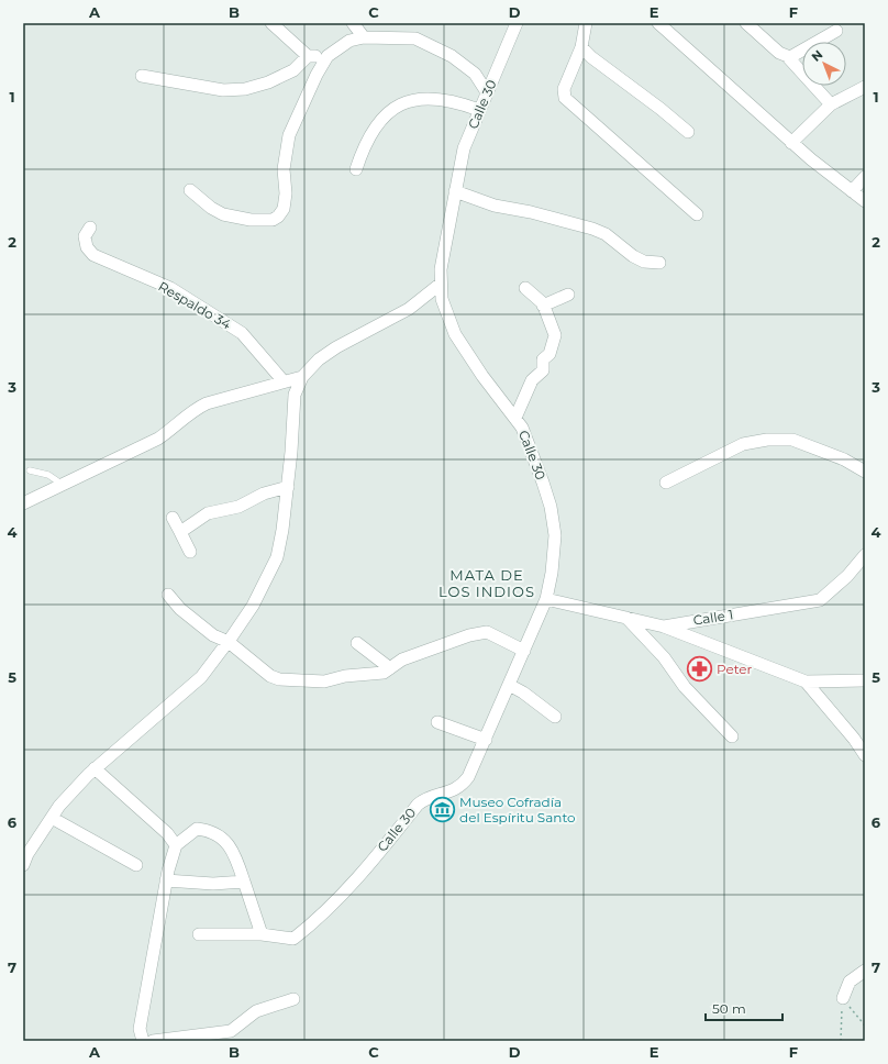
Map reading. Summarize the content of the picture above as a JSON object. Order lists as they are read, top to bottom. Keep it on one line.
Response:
{"streets":{"street":["Calle 30","Respaldo 34","Calle 1"]},"crossings":[["Calle 30","Calle 1"]],"districts":["MATA DE LOS INDIOS"],"places":{"pharmacy":["Peter"],"museum":["Museo Cofradía del Espíritu Santo"]},"scale_bar":"50 m","north":"top left","grid":{"columns":["A","B","C","D","E","F"],"rows":["1","2","3","4","5","6","7"]}}
